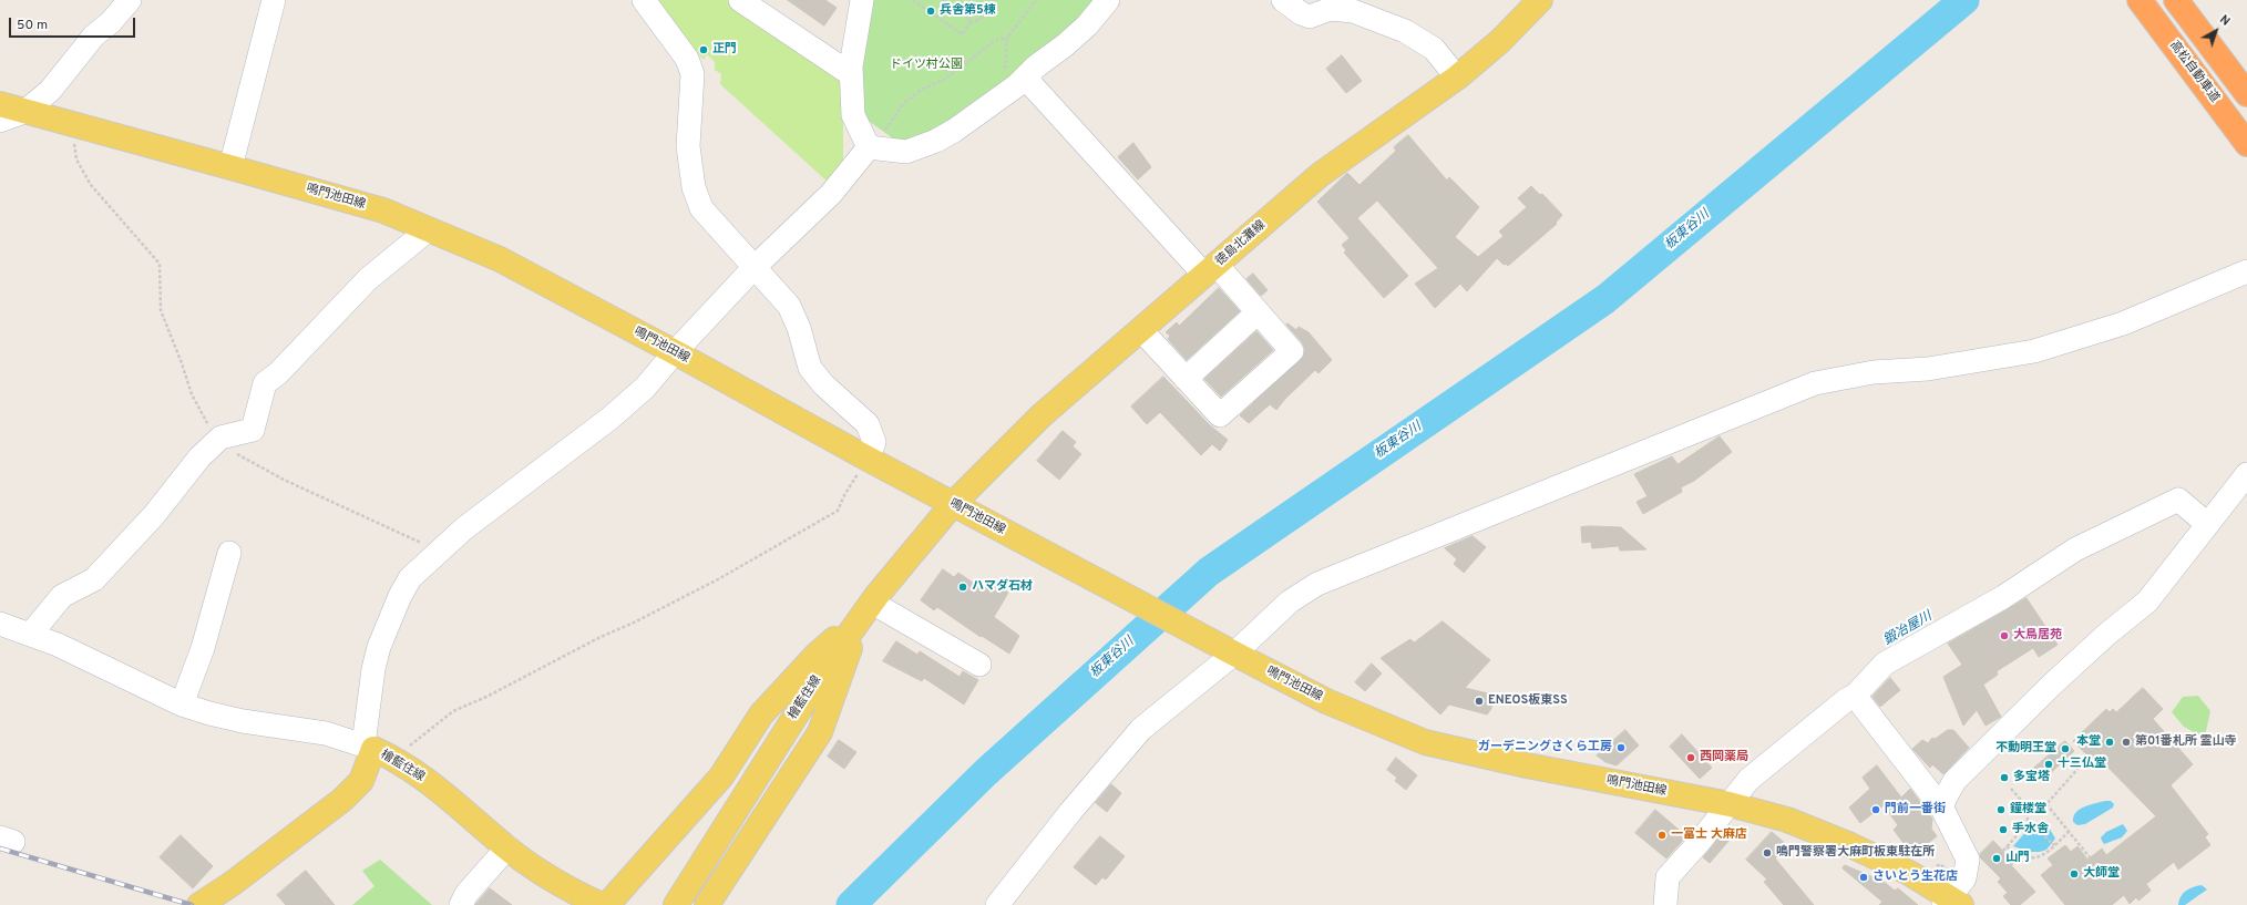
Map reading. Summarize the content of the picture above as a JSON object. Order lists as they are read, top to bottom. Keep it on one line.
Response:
{"streets":{"highway":["高松自動車道"],"main road":["鳴門池田線","徳島北灘線","檜藍住線"]},"crossings":[["鳴門池田線","徳島北灘線"],["鳴門池田線","檜藍住線"],["徳島北灘線","檜藍住線"]],"water":["板東谷川","鍛冶屋川"],"parks":["ドイツ村公園"],"places":["兵舎第5棟","正門","ハマダ石材","大鳥居苑","ENEOS板東SS","本堂","第01番札所 霊山寺","ガーデニングさくら工房","不動明王堂","西岡薬局","十三仏堂","多宝塔","門前一番街","鐘楼堂","手水舎","一冨士 大麻店","鳴門警察署大麻町板東駐在所","山門","大師堂","さいとう生花店"],"scale_bar":"50 m","north":"top right"}
